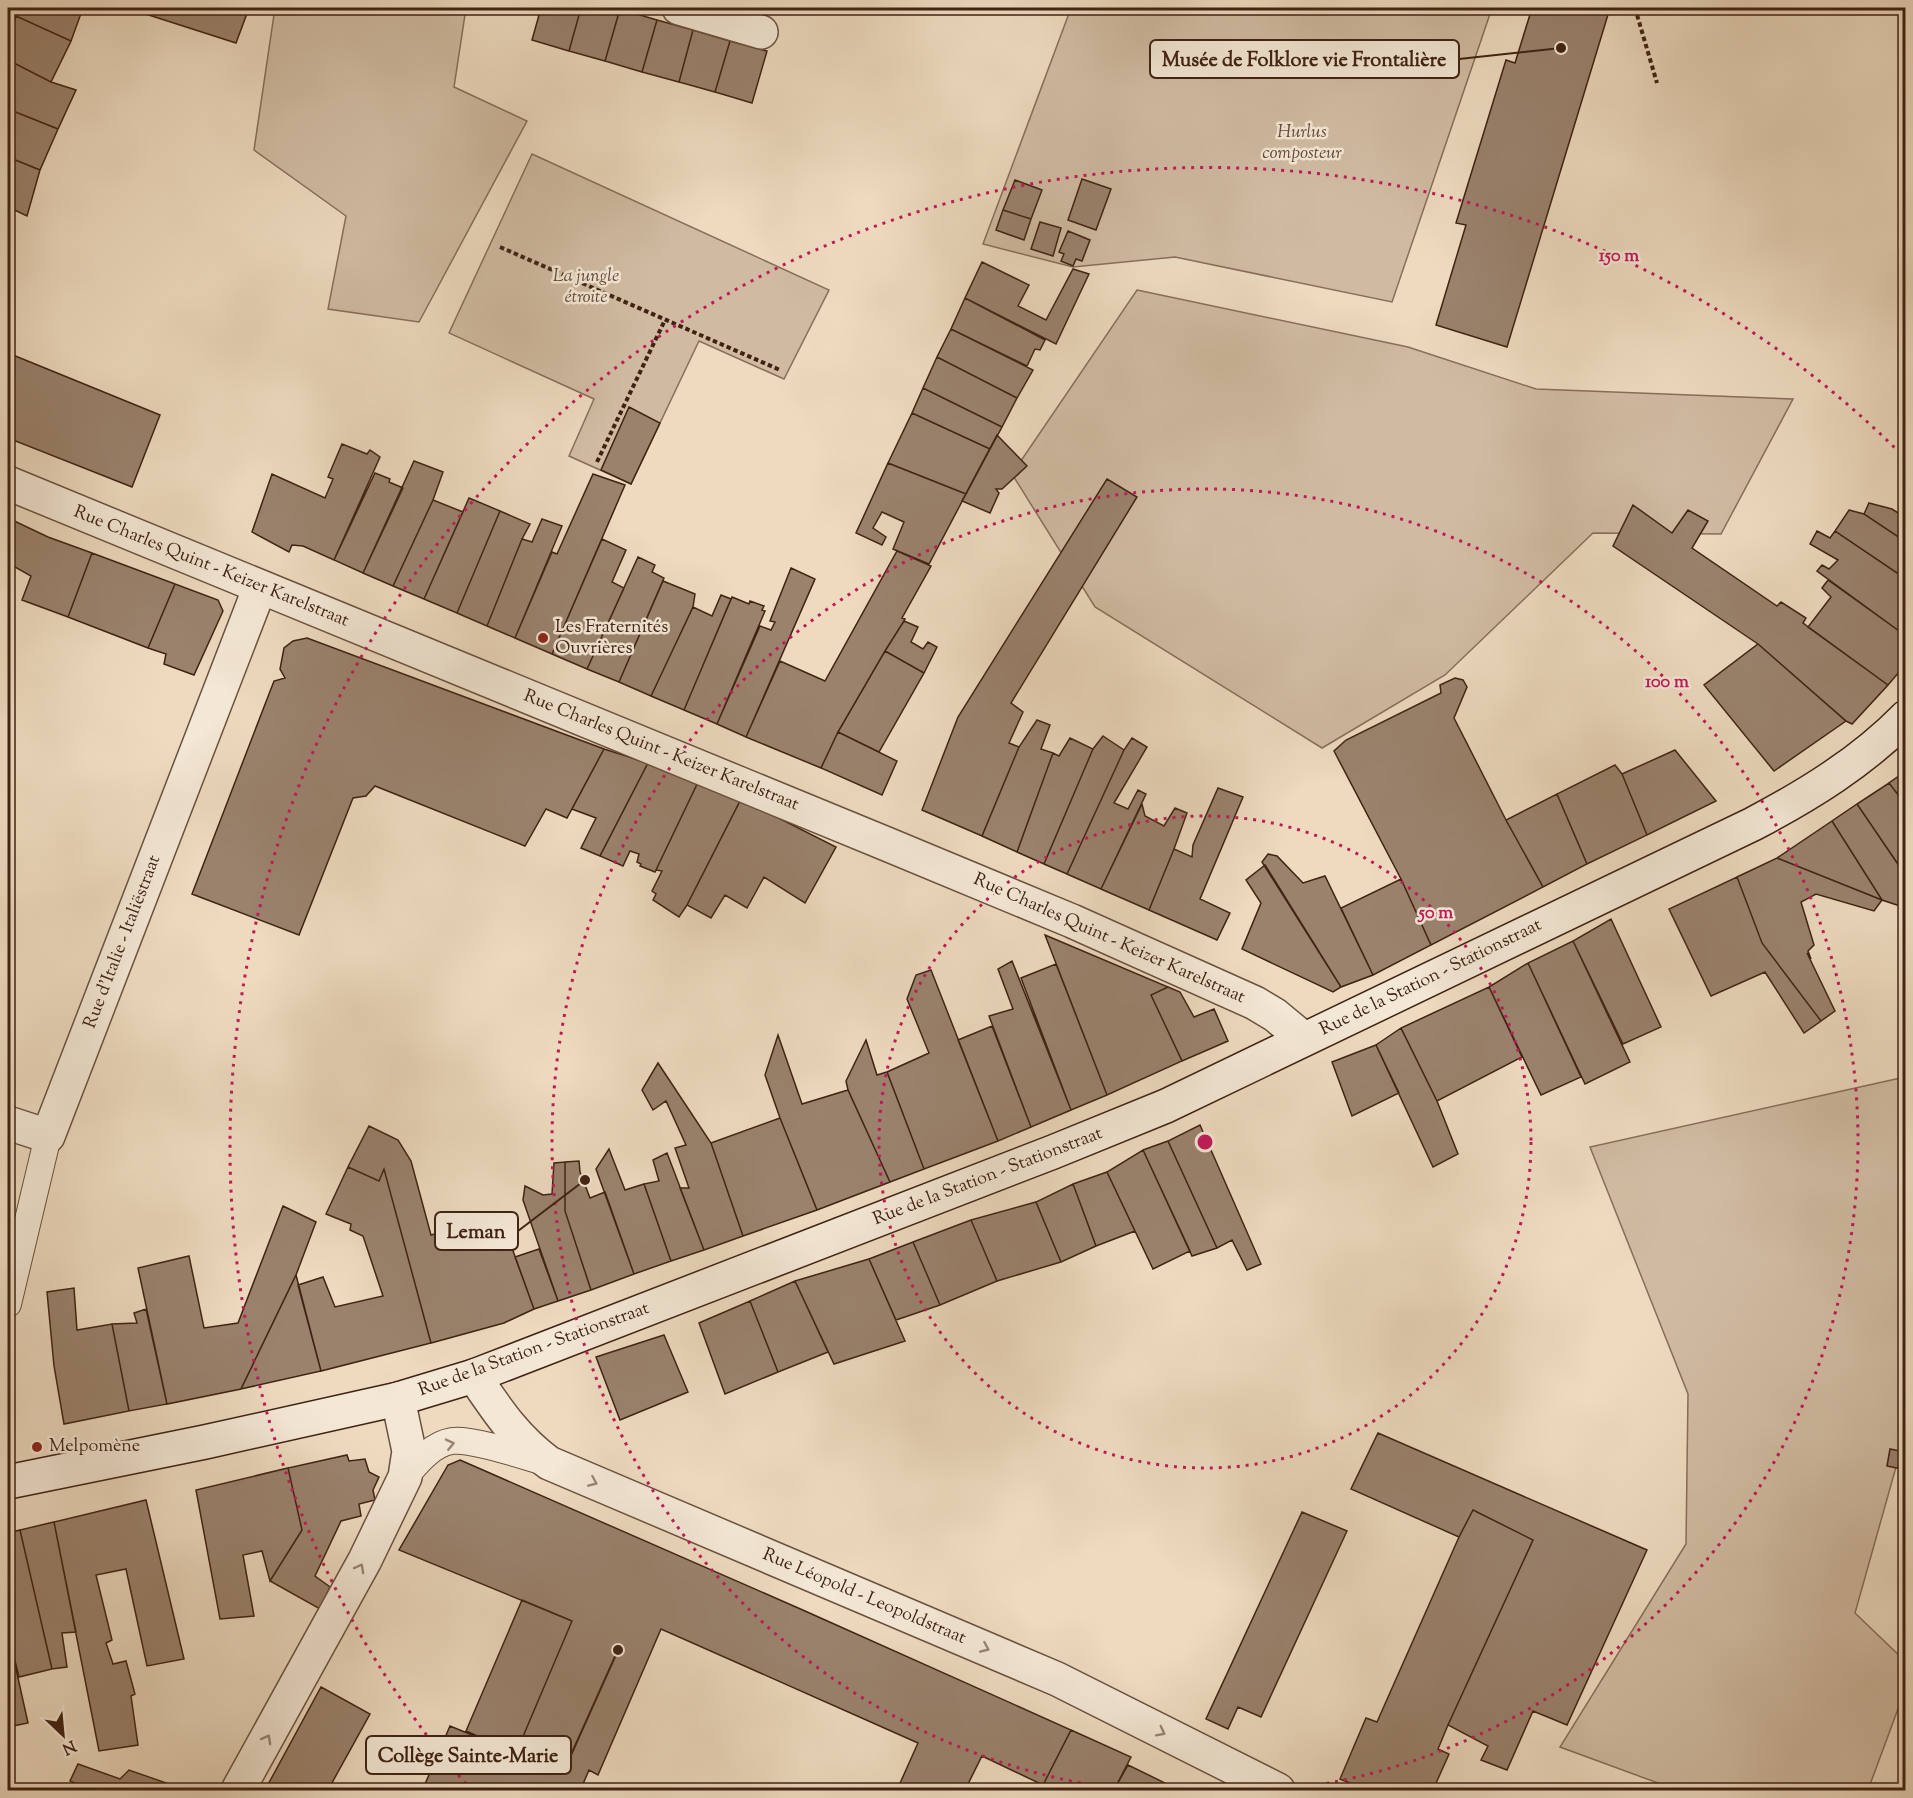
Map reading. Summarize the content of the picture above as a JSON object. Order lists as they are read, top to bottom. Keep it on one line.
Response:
{"streets":{"street":["Rue Charles Quint - Keizer Karelstraat","Rue d'Italie - Italiëstraat","Rue de la Station - Stationstraat","Rue Léopold - Leopoldstraat"]},"crossings":[["Rue Charles Quint - Keizer Karelstraat","Rue d'Italie - Italiëstraat"],["Rue Charles Quint - Keizer Karelstraat","Rue de la Station - Stationstraat"],["Rue de la Station - Stationstraat","Rue Léopold - Leopoldstraat"]],"one_way":["Rue Léopold - Leopoldstraat"],"parks":["Hurlus composteur","La jungle étroite"],"places":["Musée de Folklore vie Frontalière","Les Fraternités Ouvrières","Leman","Melpomène","Collège Sainte-Marie"],"north":"bottom right","rings":["150 m","100 m","50 m"]}
